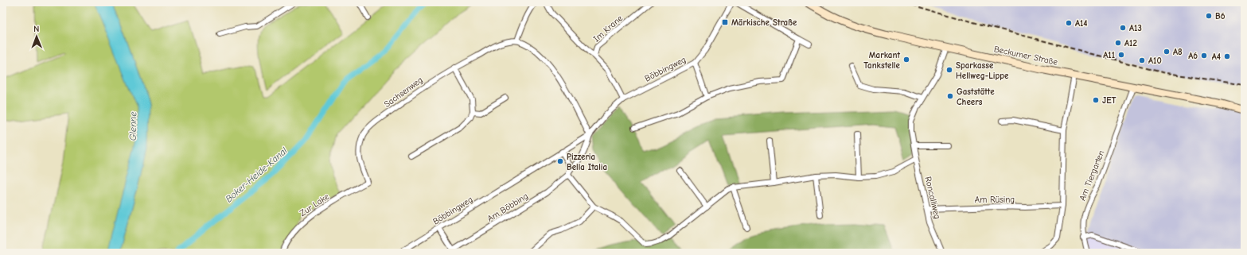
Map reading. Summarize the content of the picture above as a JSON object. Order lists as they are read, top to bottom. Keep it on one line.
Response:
{"streets":{"main road":["Beckumer Straße"],"street":["Im Krane","Böbbingweg","Sachsenweg","Am Tiergarten","Roncalliweg","Am Rüsing","Zur Lake","Am Böbbing"]},"crossings":[["Im Krane","Böbbingweg"],["Beckumer Straße","Am Tiergarten"],["Beckumer Straße","Roncalliweg"],["Böbbingweg","Am Böbbing"],["Sachsenweg","Zur Lake"],["Roncalliweg","Am Rüsing"]],"water":["Glenne","Boker-Heide-Kanal"],"places":{"other":["B6","A14","A13","A12","A8","A11","A6","A4","Markant Tankstelle","A10","Sparkasse Hellweg-Lippe","Gaststätte Cheers","JET","Pizzeria Bella Italia"],"transit":["Märkische Straße"]},"north":"top"}
